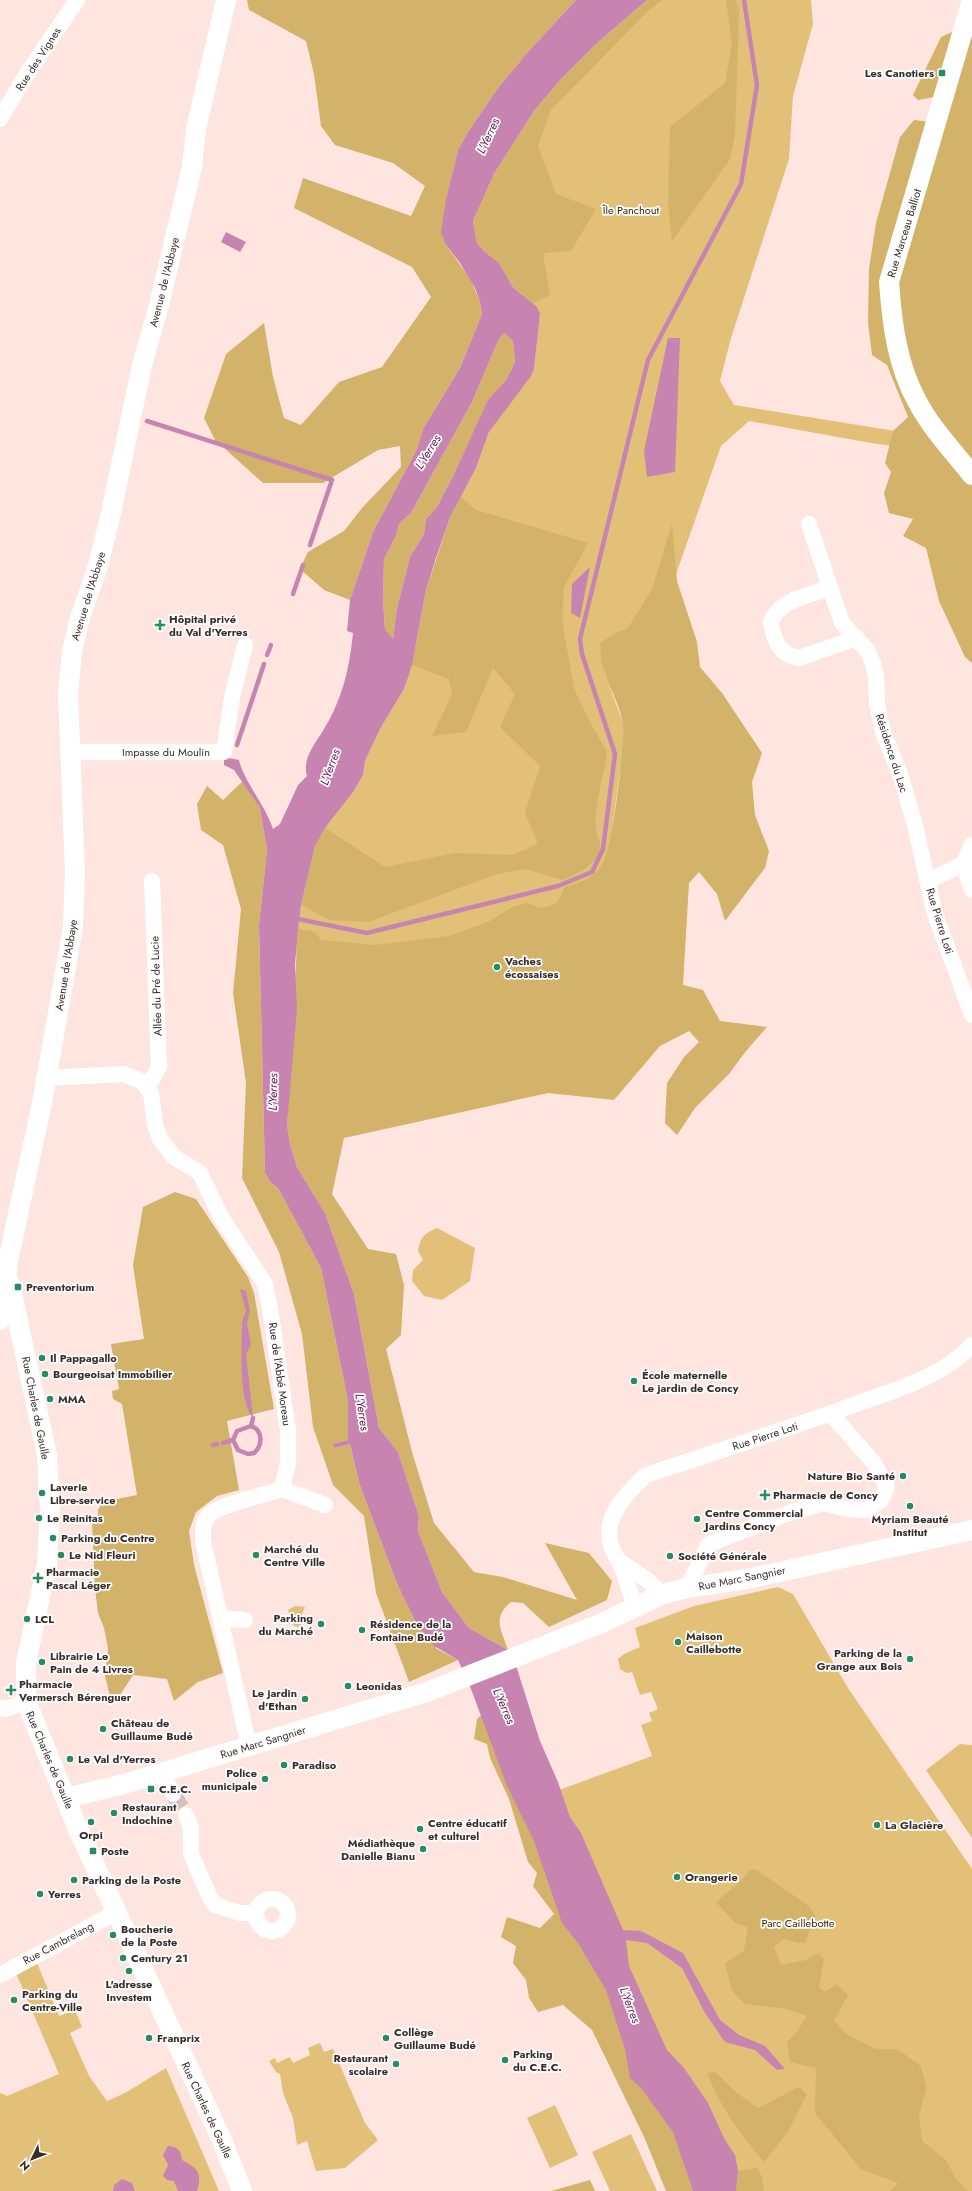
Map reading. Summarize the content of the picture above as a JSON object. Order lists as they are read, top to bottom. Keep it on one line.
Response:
{"streets":{"street":["Rue des Vignes","Rue Marceau Balliot","Avenue de l'Abbaye","Impasse du Moulin","Résidence du Lac","Rue Pierre Loti","Allée du Pré de Lucie","Rue de l'Abbé Moreau","Rue Charles de Gaulle","Rue Marc Sangnier","Rue Cambrelang"]},"crossings":[["Avenue de l'Abbaye","Impasse du Moulin"],["Avenue de l'Abbaye","Rue Charles de Gaulle"],["Résidence du Lac","Rue Pierre Loti"],["Rue Pierre Loti","Rue Marc Sangnier"],["Allée du Pré de Lucie","Rue de l'Abbé Moreau"],["Rue Charles de Gaulle","Rue Marc Sangnier"],["Rue Charles de Gaulle","Rue Cambrelang"]],"water":["L'Yerres"],"parks":["Île Panchout","Parc Caillebotte"],"places":{"transit":["Les Canotiers","Preventorium","C.E.C.","Poste"],"health":["Hôpital privé du Val d'Yerres","Pharmacie de Concy","Pharmacie Pascal Léger","Pharmacie Vermersch Bérenguer"],"other":["Vaches écossaises","Il Pappagallo","Bourgeoisat Immobilier","École maternelle Le jardin de Concy","MMA","Nature Bio Santé","Laverie Libre-service","Myriam Beauté Institut","Le Reinitas","Centre Commercial Jardins Concy","Parking du Centre","Le Nid Fleuri","Marché du Centre Ville","Société Générale","LCL","Parking du Marché","Résidence de la Fontaine Budé","Maison Caillebotte","Parking de la Grange aux Bois","Librairie Le Pain de 4 Livres","Leonidas","Le jardin d'Ethan","Château de Guillaume Budé","Le Val d'Yerres","Paradiso","Police municipale","Restaurant Indochine","Orpi","La Glacière","Centre éducatif et culturel","Médiathèque Danielle Bianu","Orangerie","Parking de la Poste","Yerres","Boucherie de la Poste","Century 21","L'adresse Investem","Parking du Centre-Ville","Franprix","Collège Guillaume Budé","Parking du C.E.C.","Restaurant scolaire"]},"north":"bottom left"}
